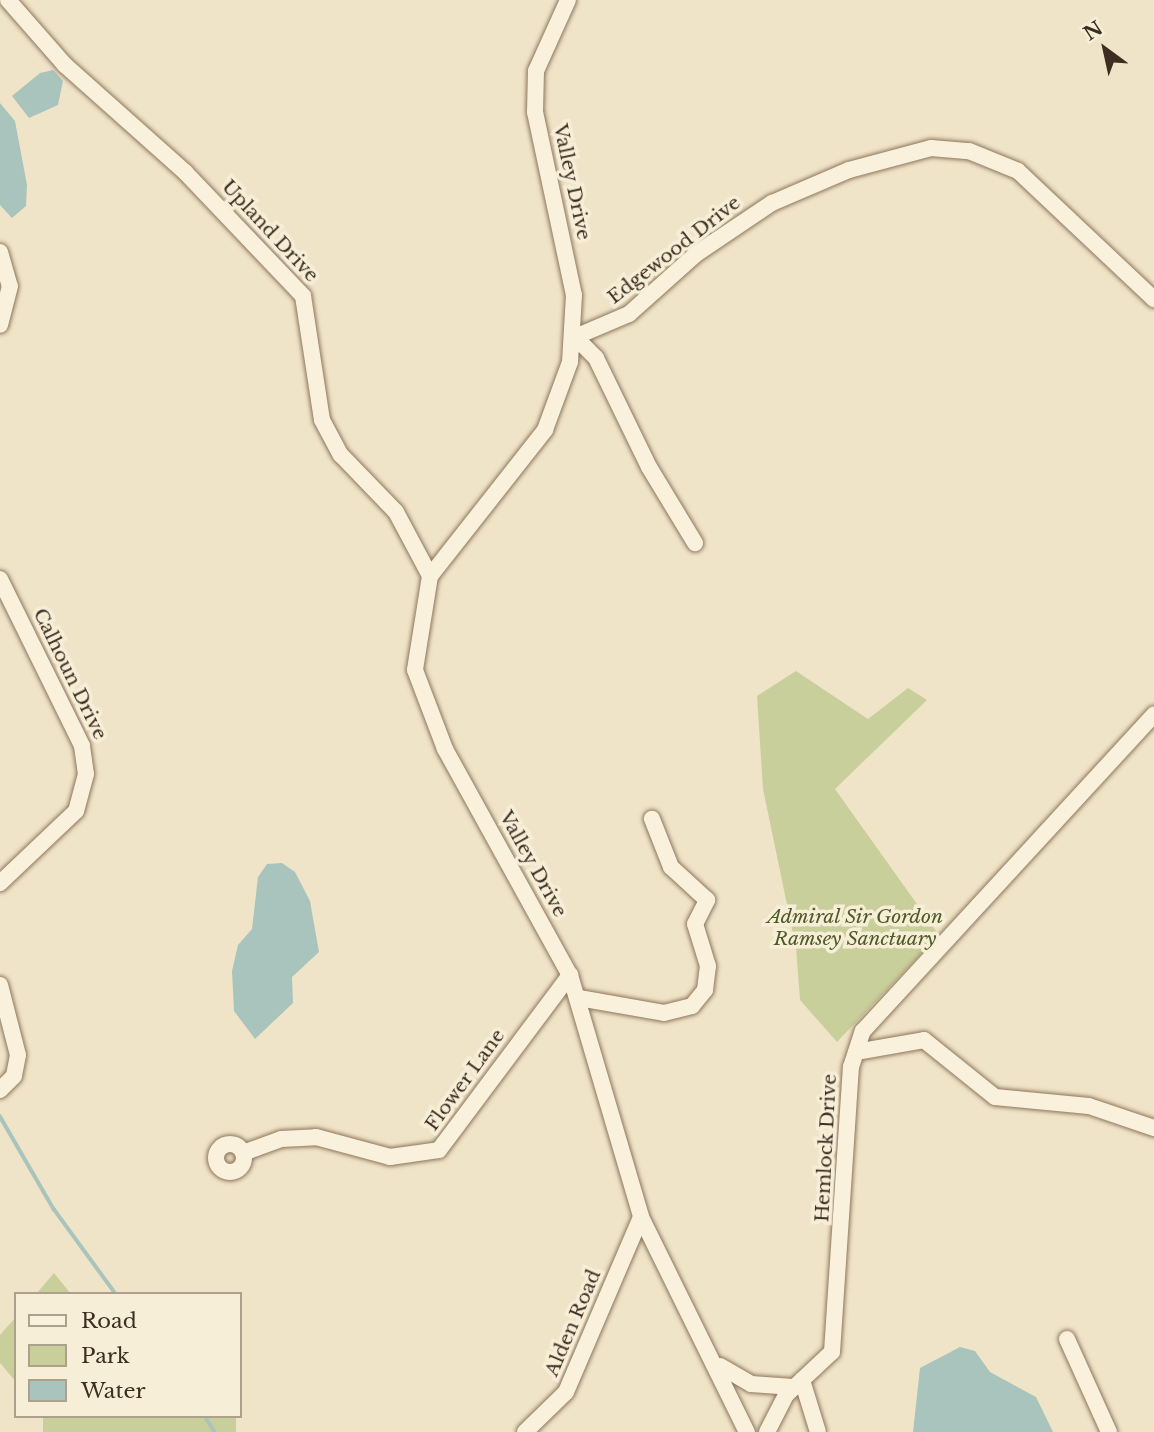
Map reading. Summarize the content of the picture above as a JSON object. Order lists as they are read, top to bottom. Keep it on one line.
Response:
{"streets":{"street":["Valley Drive","Upland Drive","Edgewood Drive","Calhoun Drive","Flower Lane","Hemlock Drive","Alden Road"]},"crossings":[["Valley Drive","Upland Drive"],["Valley Drive","Edgewood Drive"],["Valley Drive","Flower Lane"],["Valley Drive","Alden Road"]],"parks":["Admiral Sir Gordon Ramsey Sanctuary"],"legend":["Road","Park","Water"],"north":"top left"}
